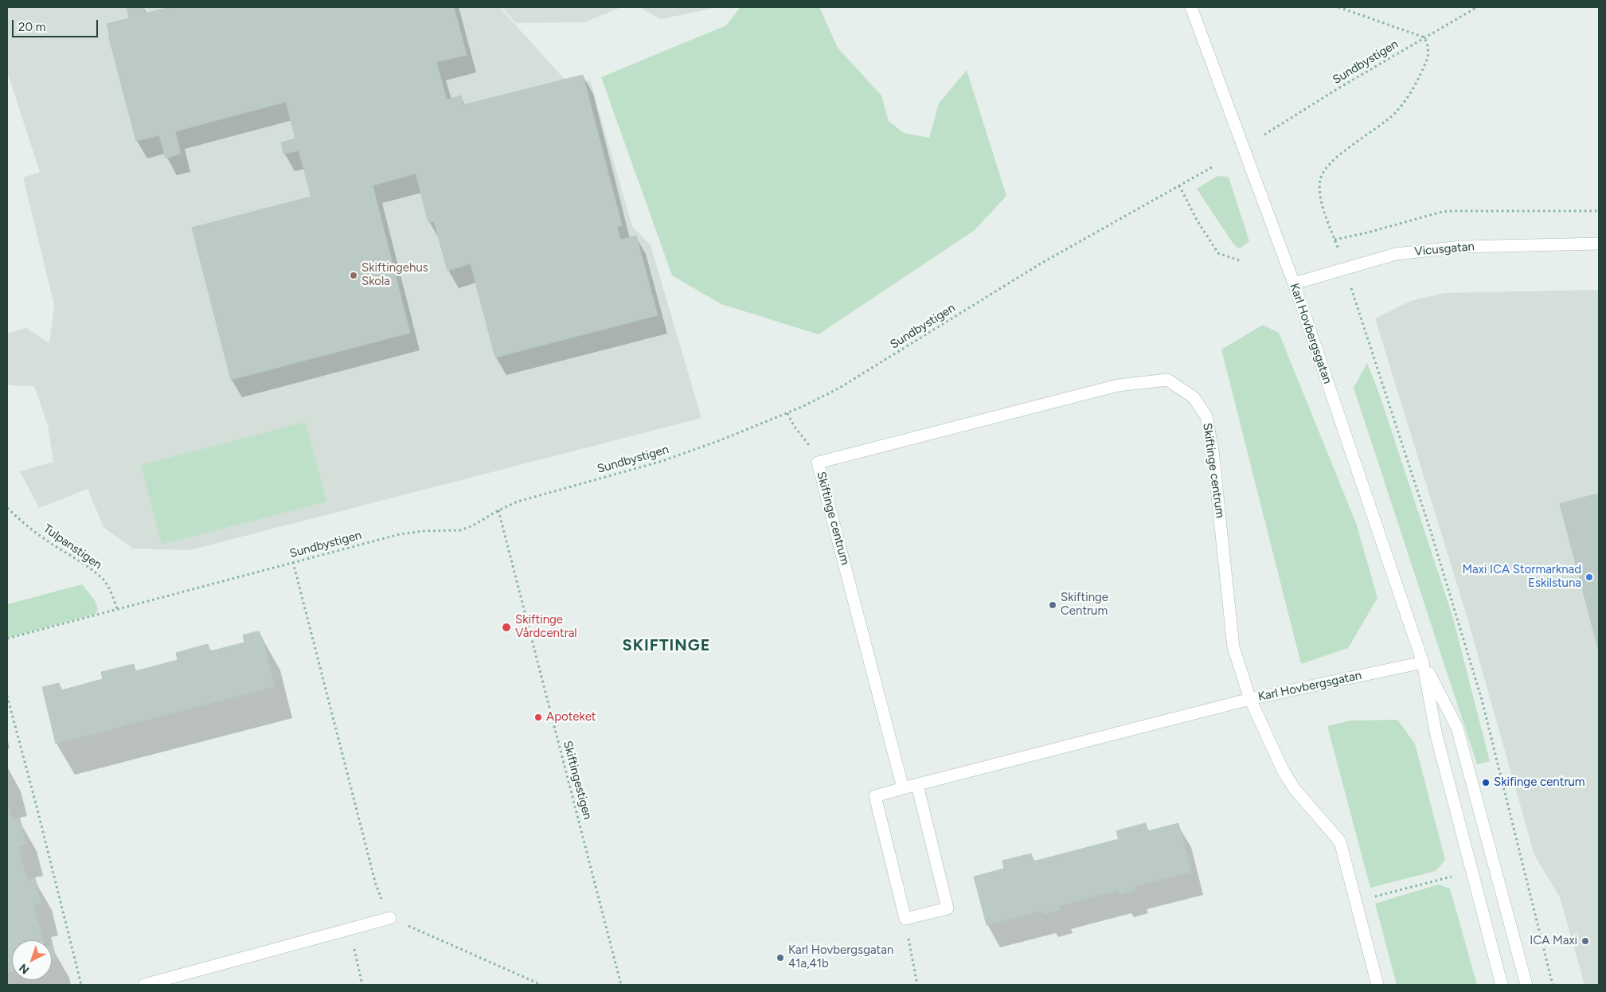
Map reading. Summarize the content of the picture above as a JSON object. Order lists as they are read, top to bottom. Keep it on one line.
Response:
{"streets":{"street":["Vicusgatan","Karl Hovbergsgatan","Skiftinge centrum"],"path":["Sundbystigen","Tulpanstigen","Skiftingestigen"]},"crossings":[["Sundbystigen","Tulpanstigen"],["Sundbystigen","Skiftingestigen"],["Vicusgatan","Karl Hovbergsgatan"],["Karl Hovbergsgatan","Skiftinge centrum"]],"districts":["SKIFTINGE"],"places":["Skiftingehus Skola","Maxi ICA Stormarknad Eskilstuna","Skiftinge Centrum","Skiftinge Vårdcentral","Apoteket","Skifinge centrum","ICA Maxi","Karl Hovbergsgatan 41a,41b"],"scale_bar":"20 m","north":"bottom left"}
